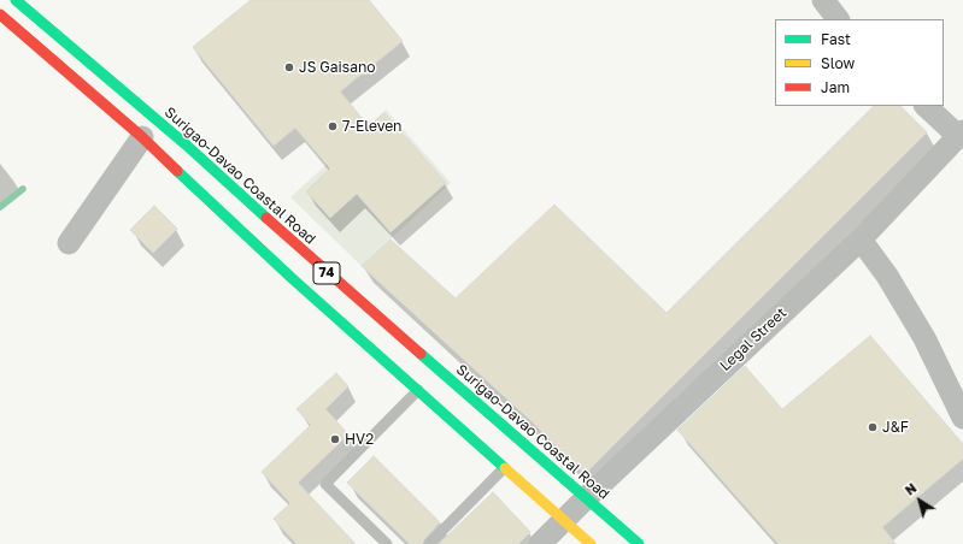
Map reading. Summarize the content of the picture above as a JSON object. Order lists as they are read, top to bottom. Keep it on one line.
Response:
{"streets":{"highway":["Surigao-Davao Coastal Road","74"],"street":["Legal Street"]},"crossings":[["Surigao-Davao Coastal Road","Legal Street"]],"places":["JS Gaisano","7-Eleven","J&F","HV2"],"legend":["Fast","Slow","Jam"],"north":"top left"}
